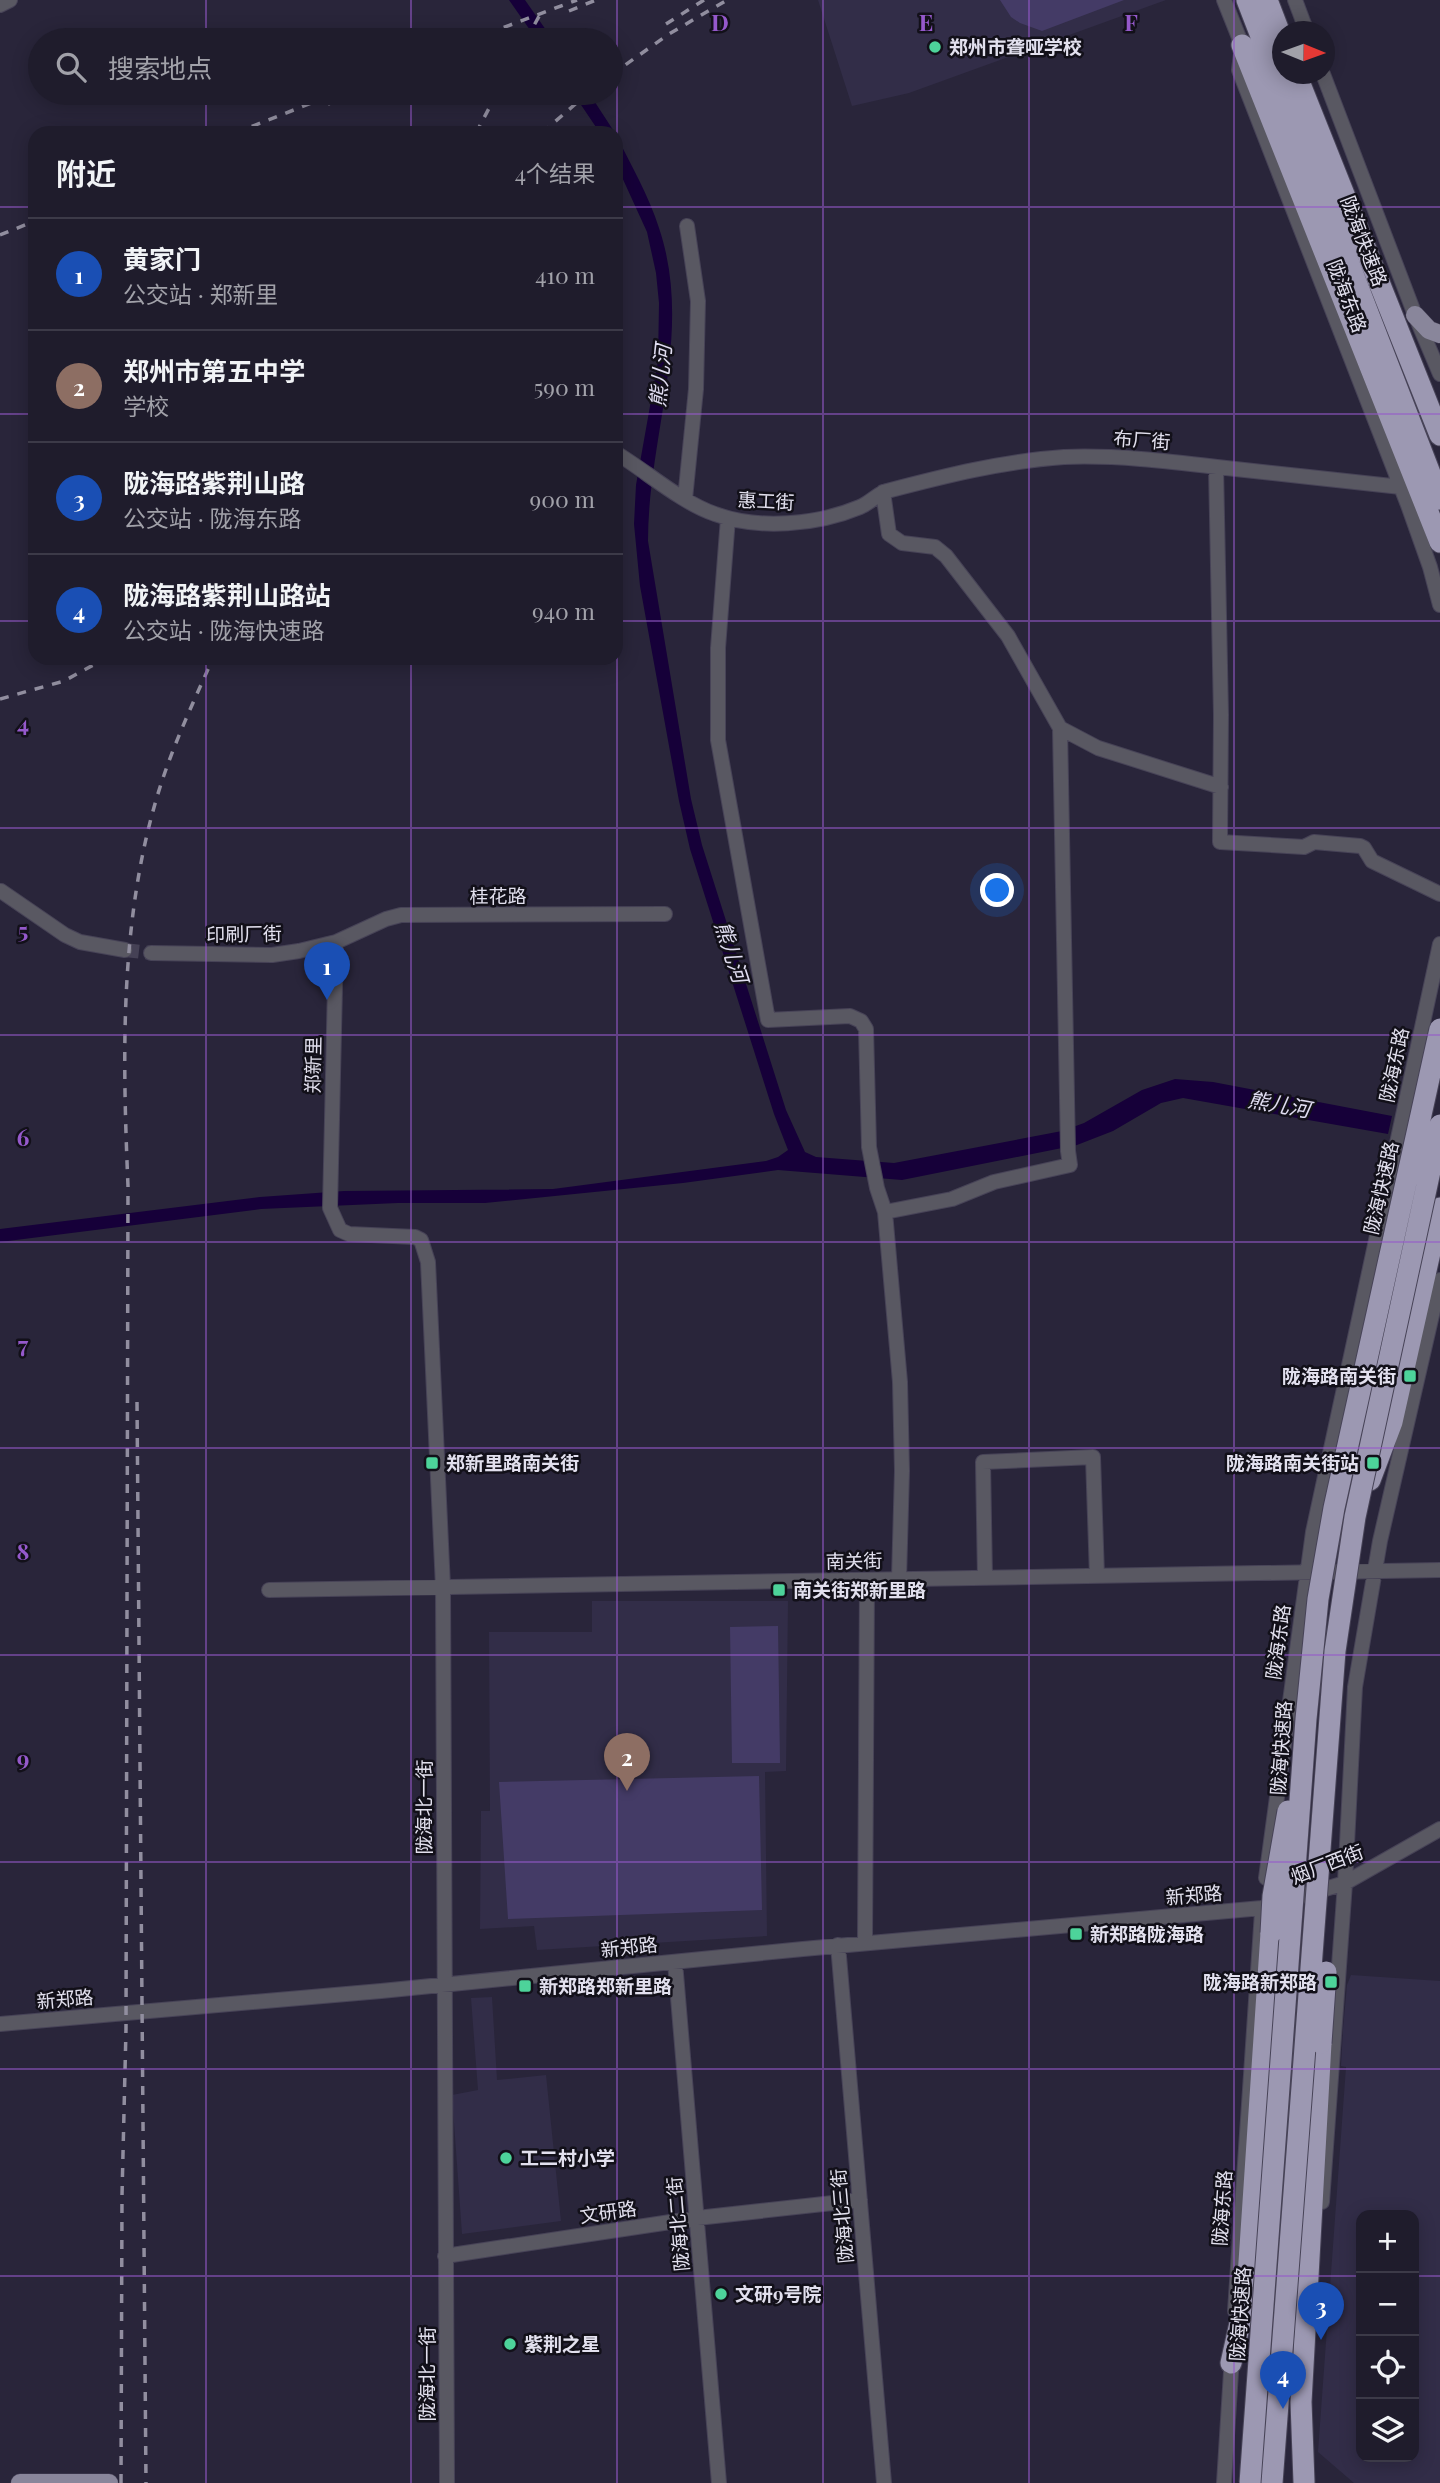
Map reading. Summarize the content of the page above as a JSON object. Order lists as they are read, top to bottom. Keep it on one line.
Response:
{"streets":{"highway":["陇海快速路"],"street":["陇海东路","布厂街","惠工街","桂花路","印刷厂街","郑新里","南关街","陇海北一街","烟厂西街","新郑路","文研路","陇海北三街","陇海北二街"]},"crossings":[["陇海东路","布厂街"],["陇海东路","南关街"],["陇海东路","烟厂西街"],["陇海东路","新郑路"],["布厂街","惠工街"],["桂花路","印刷厂街"],["桂花路","郑新里"],["印刷厂街","郑新里"],["郑新里","陇海北一街"],["南关街","陇海北一街"],["陇海北一街","新郑路"],["陇海北一街","文研路"],["烟厂西街","新郑路"],["新郑路","陇海北三街"],["新郑路","陇海北二街"],["文研路","陇海北三街"],["文研路","陇海北二街"]],"water":["熊儿河"],"places":{"other":["郑州市聋哑学校","工二村小学","文研9号院","紫荆之星"],"transit":["陇海路南关街","郑新里路南关街","陇海路南关街站","南关街郑新里路","新郑路陇海路","陇海路新郑路","新郑路郑新里路"]},"north":"right","page":{"search":"搜索地点","heading":["附近","4个结果"],"list":[{"mark":"1","name":"黄家门","note":"公交站 · 郑新里","value":"410 m"},{"mark":"2","name":"郑州市第五中学","note":"学校","value":"590 m"},{"mark":"3","name":"陇海路紫荆山路","note":"公交站 · 陇海东路","value":"900 m"},{"mark":"4","name":"陇海路紫荆山路站","note":"公交站 · 陇海快速路","value":"940 m"}],"pins":["1","2","3","4"],"map_buttons":["+","−"]},"grid":{"columns":["D","E","F"],"rows":["4","5","6","7","8","9"]}}
